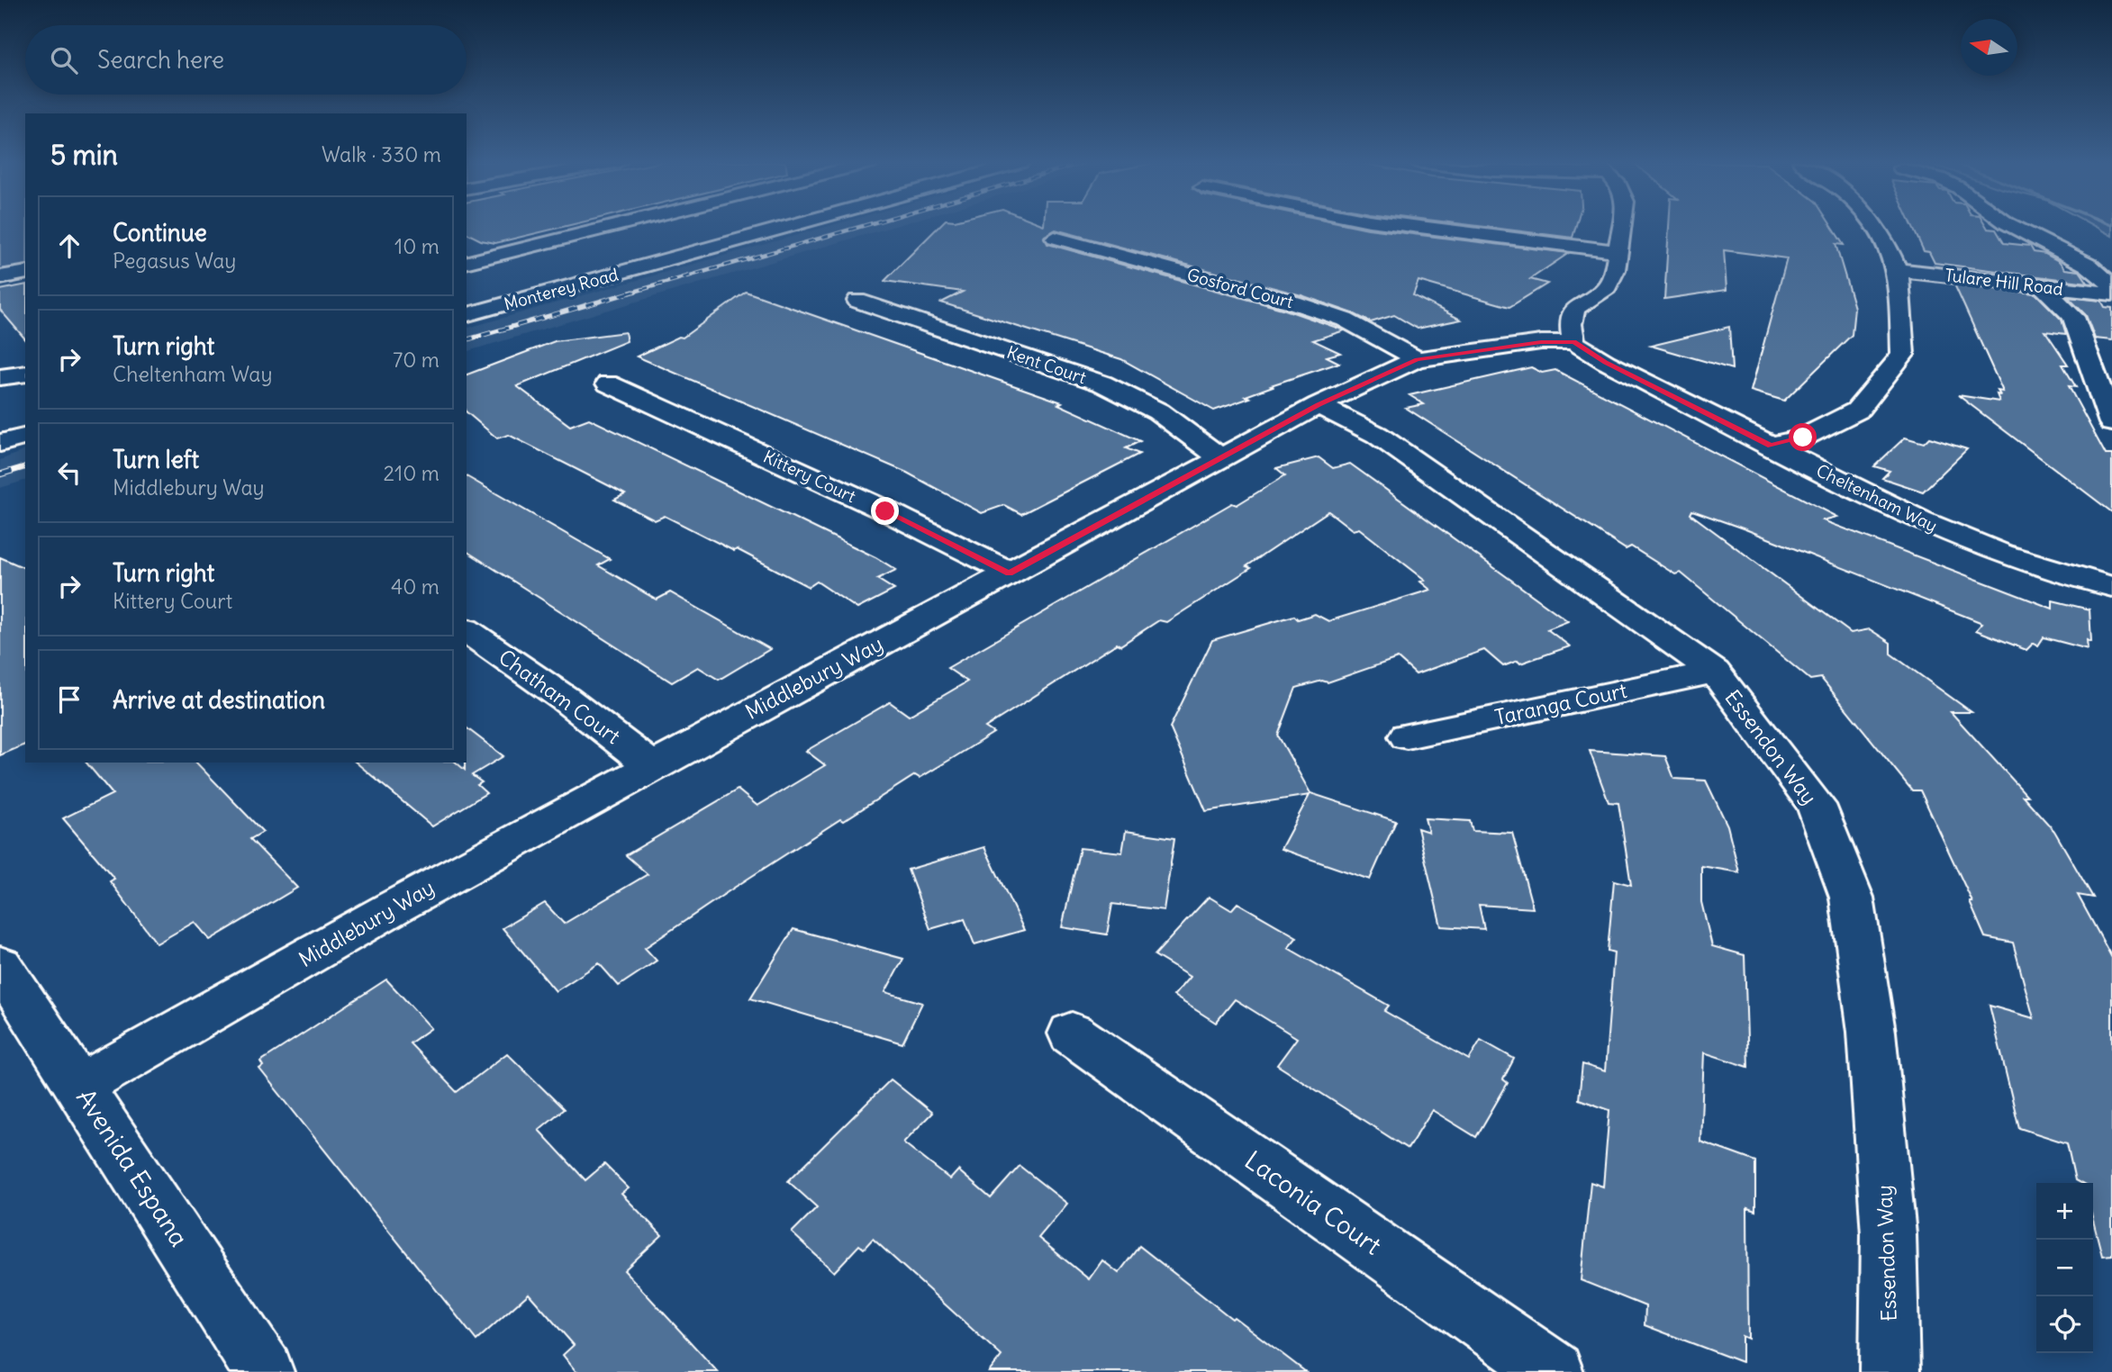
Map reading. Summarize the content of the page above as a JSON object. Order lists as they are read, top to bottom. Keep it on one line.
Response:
{"streets":{"street":["Tulare Hill Road","Gosford Court","Monterey Road","Kent Court","Kittery Court","Cheltenham Way","Middlebury Way","Chatham Court","Taranga Court","Essendon Way","Avenida Espana","Laconia Court"]},"crossings":[["Gosford Court","Middlebury Way"],["Kent Court","Middlebury Way"],["Kittery Court","Middlebury Way"],["Cheltenham Way","Middlebury Way"],["Middlebury Way","Chatham Court"],["Middlebury Way","Essendon Way"],["Middlebury Way","Avenida Espana"],["Taranga Court","Essendon Way"]],"north":"left","page":{"search":"Search here","heading":["5 min","Walk · 330 m"],"list":[["Continue","Pegasus Way","10 m"],["Turn right","Cheltenham Way","70 m"],["Turn left","Middlebury Way","210 m"],["Turn right","Kittery Court","40 m"],"Arrive at destination"],"map_buttons":["+","−"]}}
